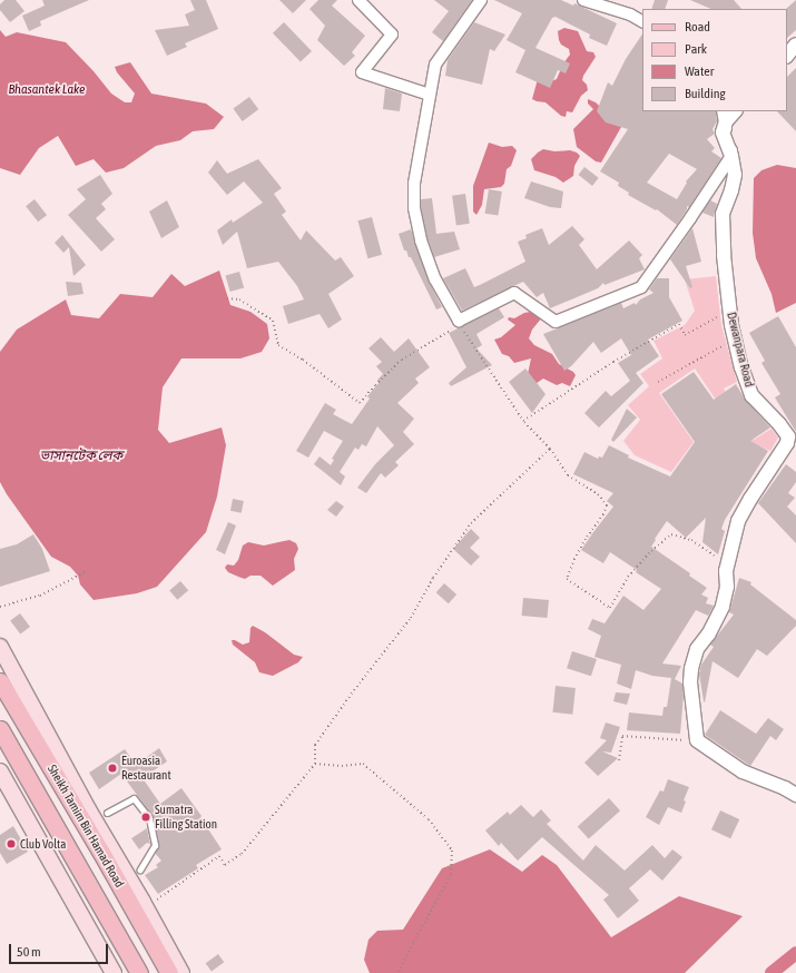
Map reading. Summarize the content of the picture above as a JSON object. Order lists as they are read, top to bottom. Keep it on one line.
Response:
{"streets":{"main road":["Sheikh Tamim Bin Hamad Road"],"street":["Dewanpara Road"]},"water":["Bhasantek Lake","ভাসানটেক লেক"],"places":["Euroasia Restaurant","Sumatra Filling Station","Club Volta"],"legend":["Road","Park","Water","Building"],"scale_bar":"50 m"}
